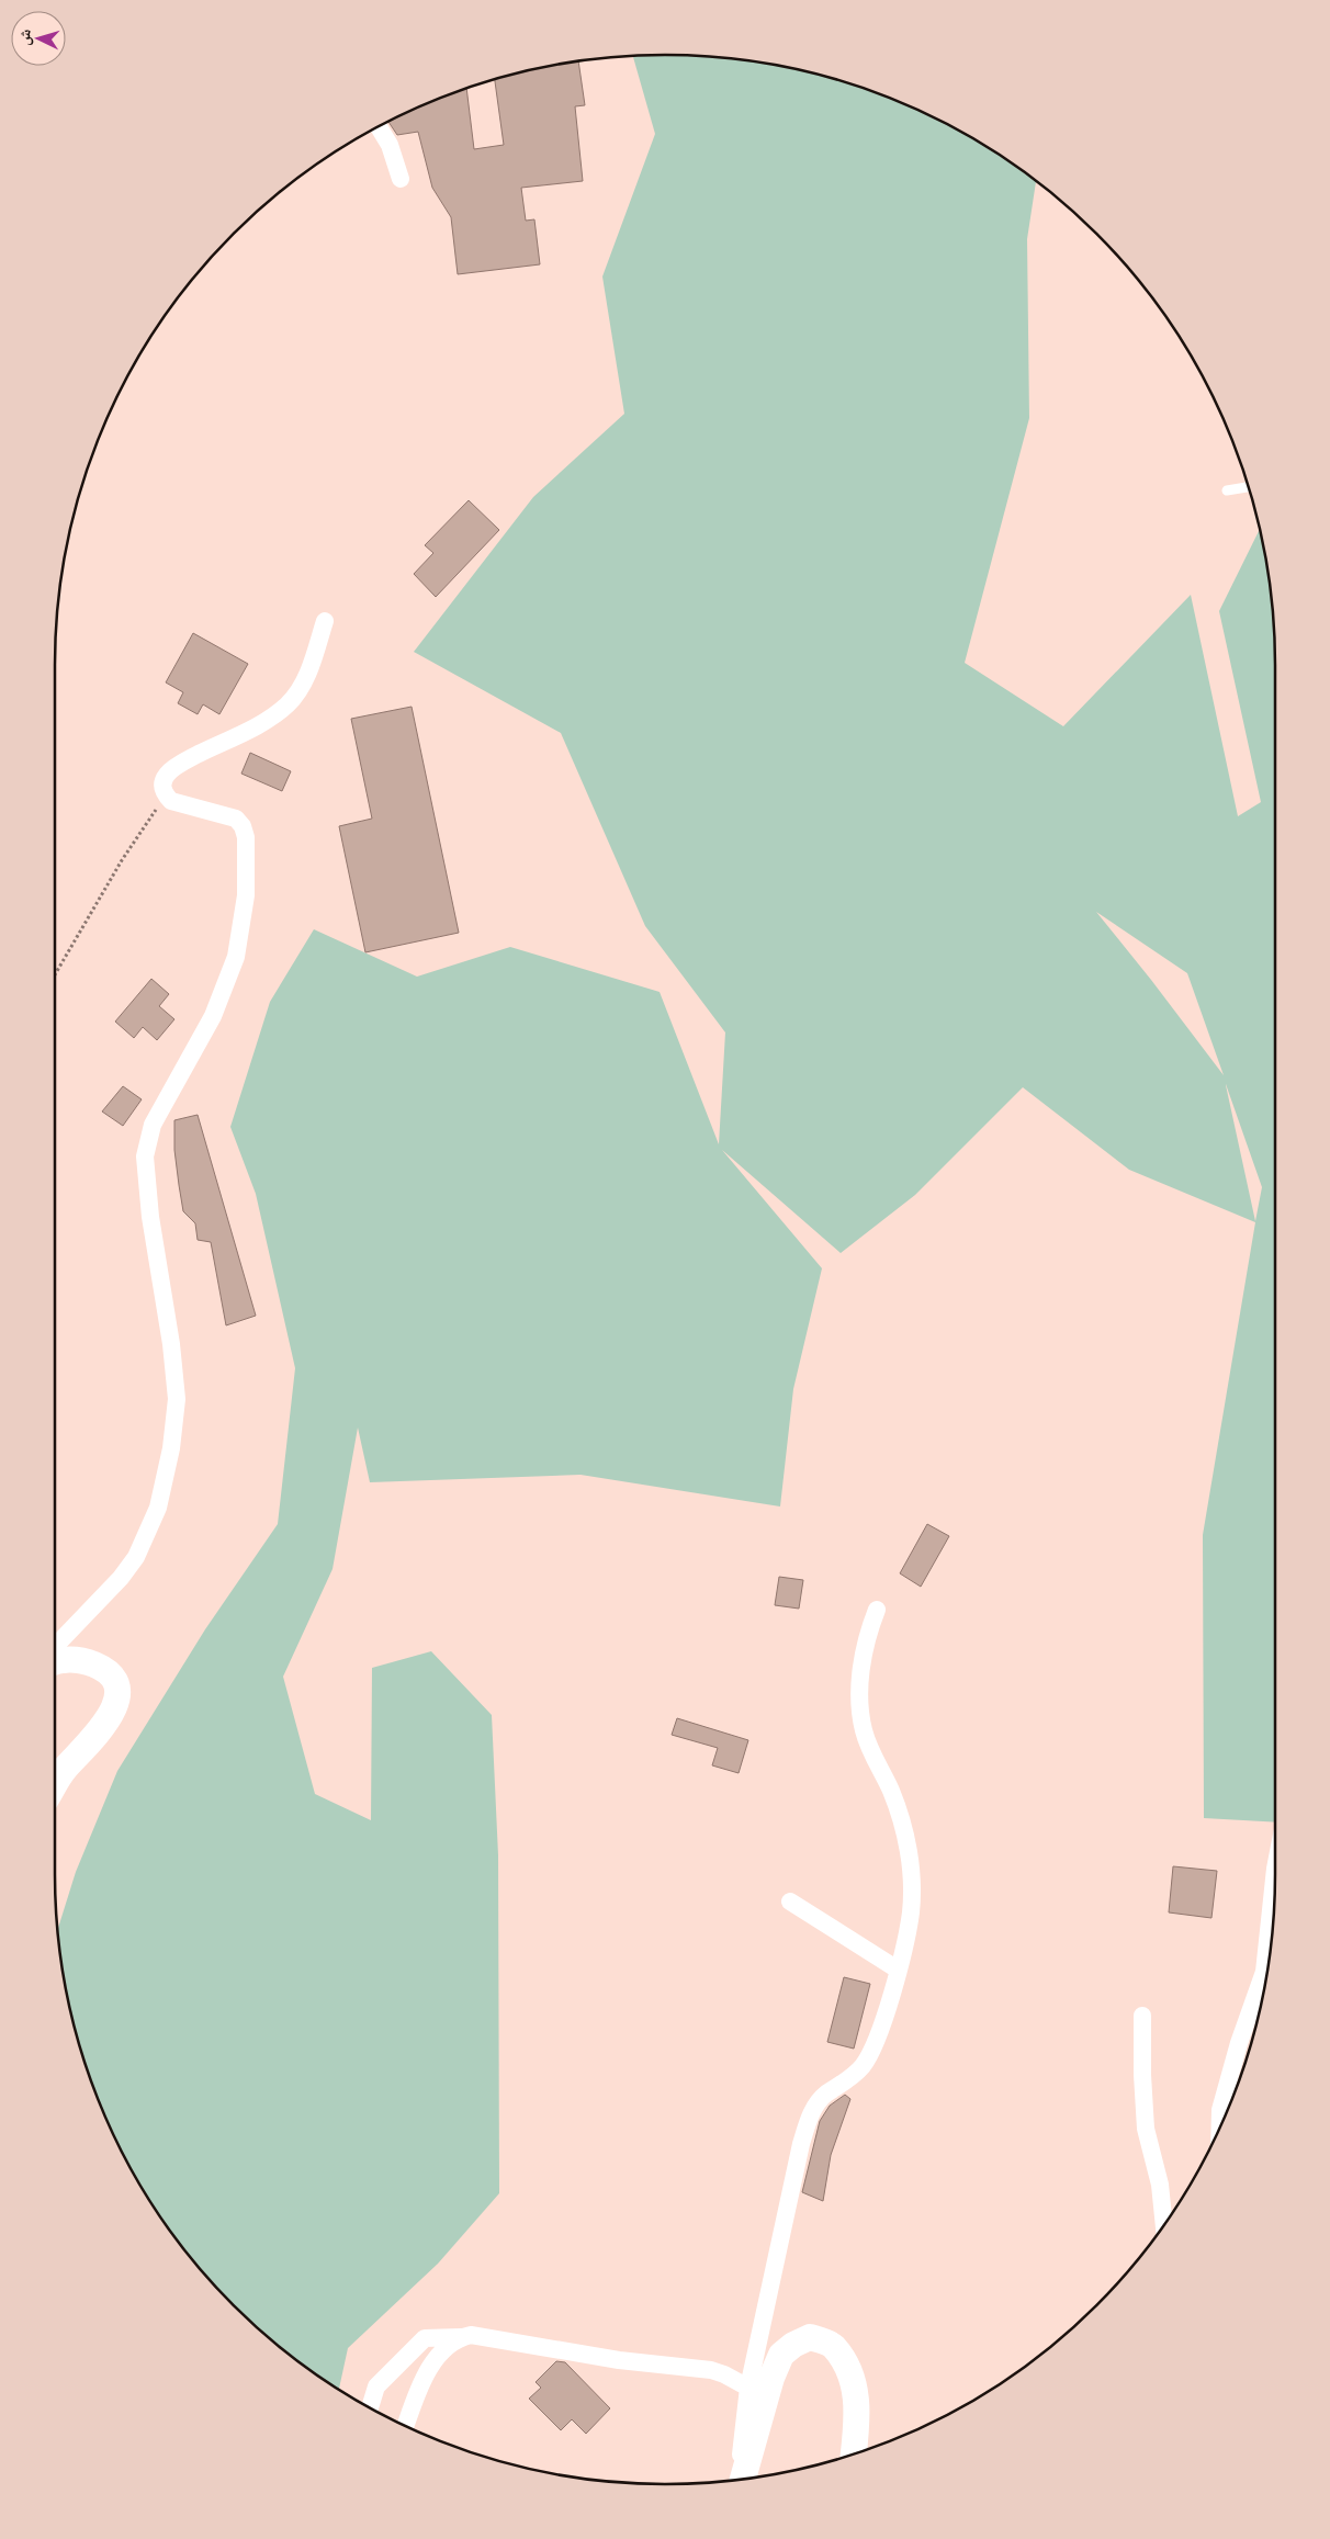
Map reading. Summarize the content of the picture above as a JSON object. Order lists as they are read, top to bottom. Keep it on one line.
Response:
{"north":"left"}
